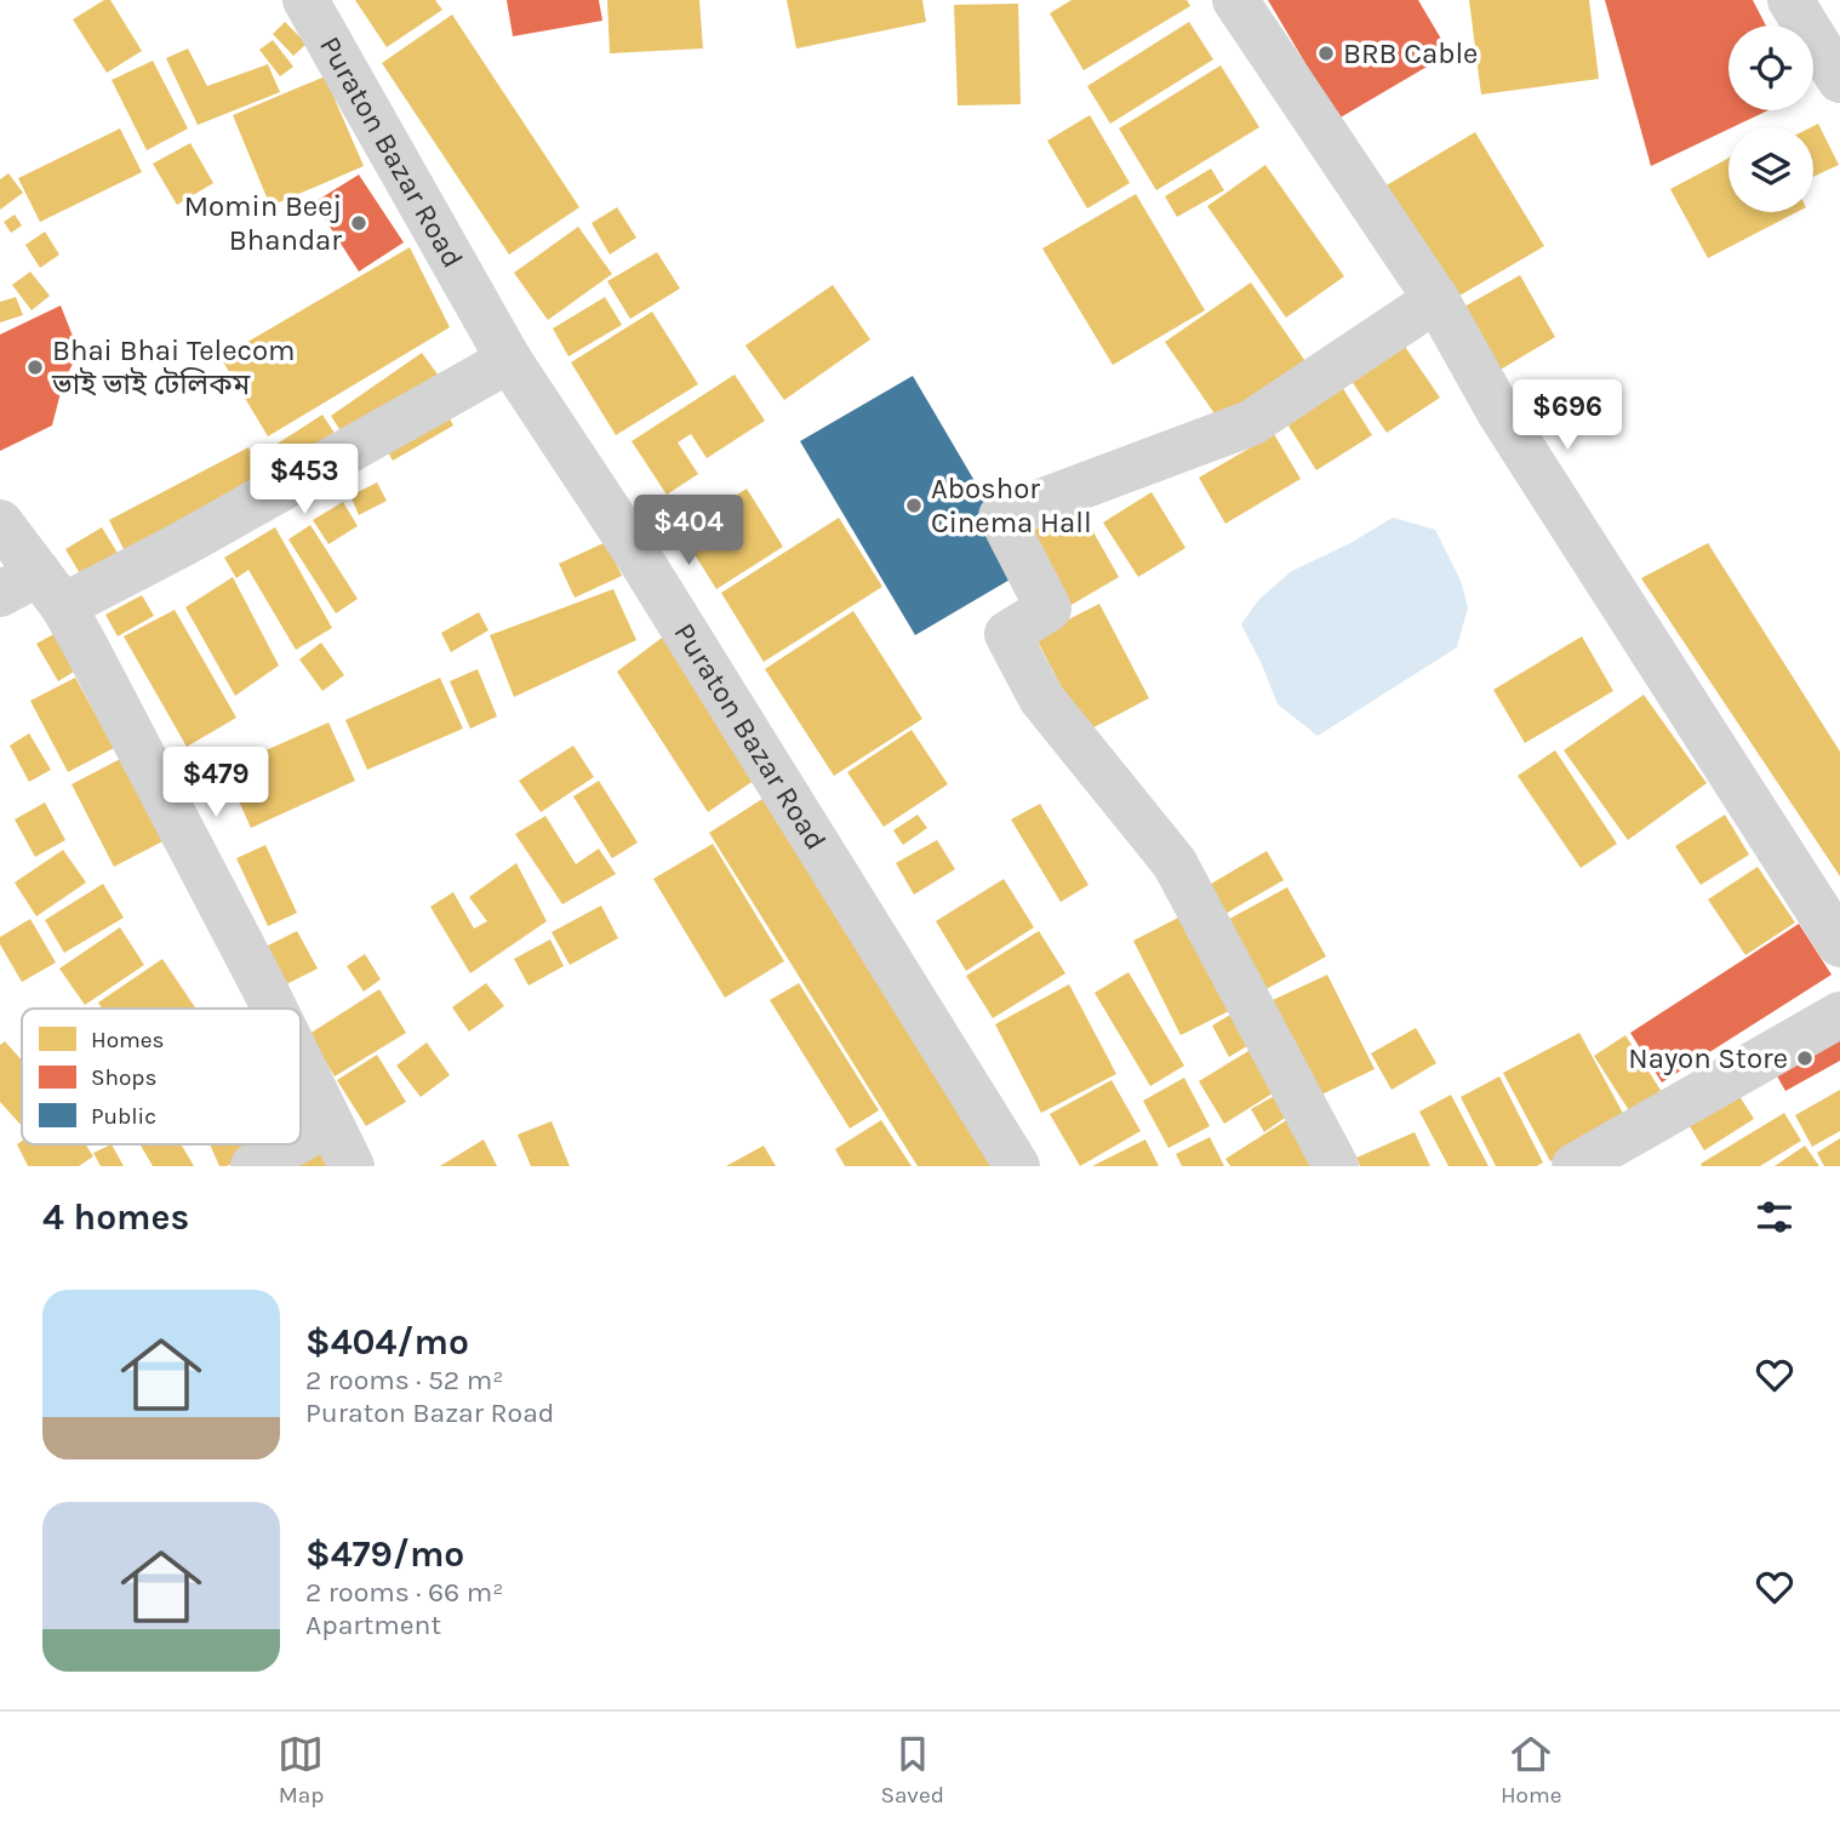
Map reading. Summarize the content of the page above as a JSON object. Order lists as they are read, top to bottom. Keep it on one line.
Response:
{"streets":{"street":["Puraton Bazar Road"]},"places":["BRB Cable","Momin Beej Bhandar","Bhai Bhai Telecom ভাই ভাই টেলিকম","Aboshor Cinema Hall","Nayon Store"],"legend":["Homes","Shops","Public"],"page":{"price":["$696","$453","$404","$479"],"heading":"4 homes","list":[{"name":"$404/mo","note":"2 rooms · 52 m² · Puraton Bazar Road"},{"name":"$479/mo","note":"2 rooms · 66 m² · Apartment"}],"tabs":["Map","Saved","Home"]}}
